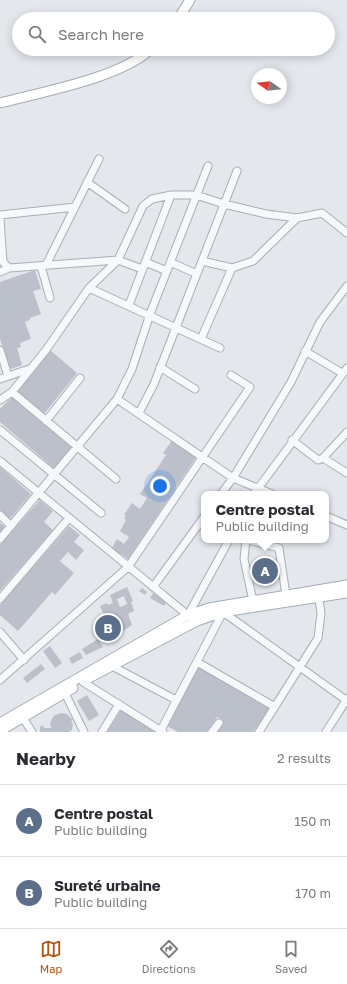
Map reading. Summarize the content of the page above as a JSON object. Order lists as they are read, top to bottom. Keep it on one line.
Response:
{"north":"left","page":{"search":"Search here","popup":["Centre postal","Public building"],"pins":["A","B"],"heading":["Nearby","2 results"],"list":[{"mark":"A","name":"Centre postal","note":"Public building","value":"150 m"},{"mark":"B","name":"Sureté urbaine","note":"Public building","value":"170 m"}],"nav":["Map","Directions","Saved"]}}
